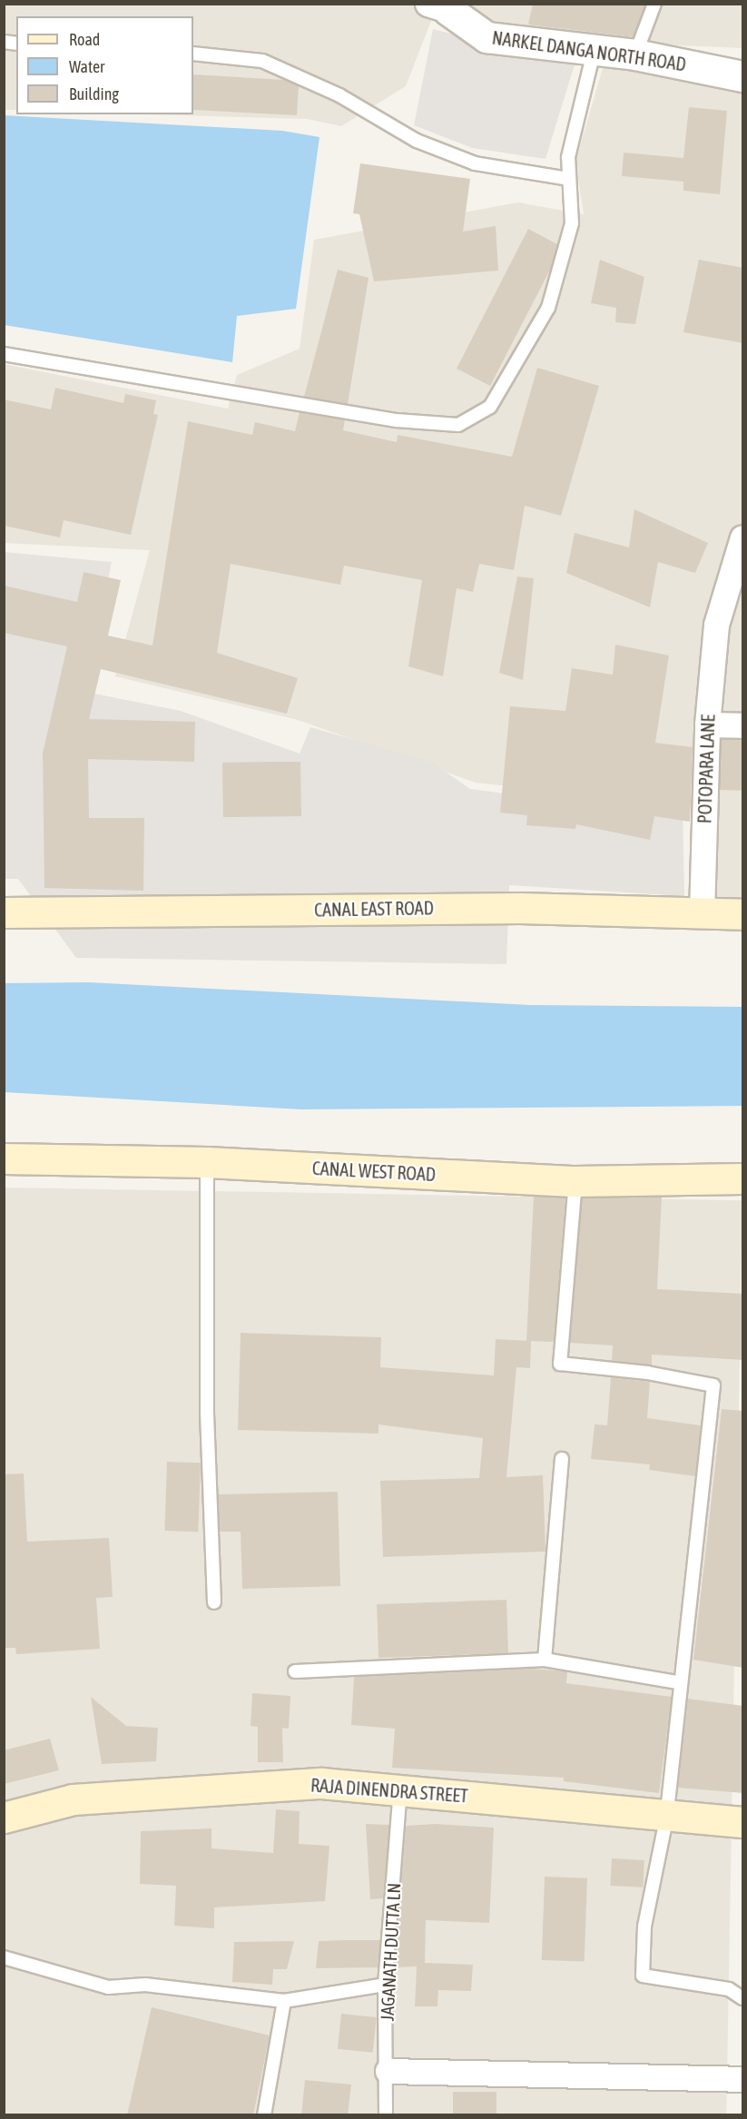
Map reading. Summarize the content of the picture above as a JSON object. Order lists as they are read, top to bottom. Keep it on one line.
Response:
{"streets":{"main road":["CANAL EAST ROAD","CANAL WEST ROAD","RAJA DINENDRA STREET"],"street":["NARKEL DANGA NORTH ROAD","POTOPARA LANE"],"lane":["JAGANATH DUTTA LN"]},"crossings":[["POTOPARA LANE","CANAL EAST ROAD"],["RAJA DINENDRA STREET","JAGANATH DUTTA LN"]],"legend":["Road","Water","Building"]}
